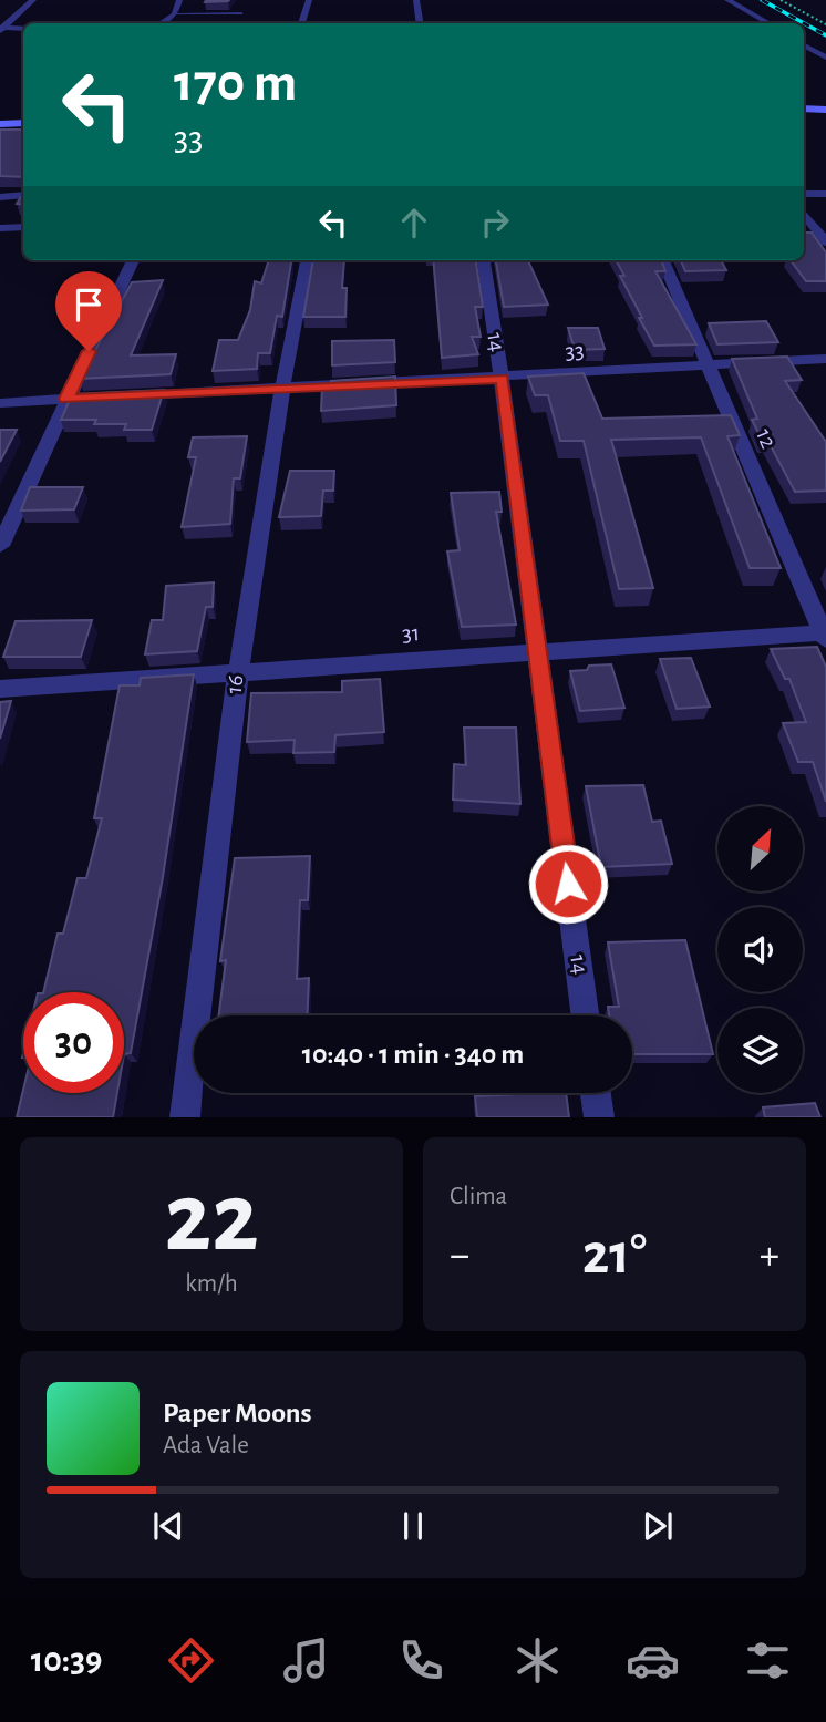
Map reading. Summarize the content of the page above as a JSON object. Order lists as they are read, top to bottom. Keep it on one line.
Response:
{"streets":{"street":["14","33","12","31","16"]},"crossings":[["14","33"],["14","31"],["33","12"],["33","16"],["12","31"],["31","16"]],"north":"top right","page":{"turn":["170 m","33"],"limit":"30","trip":"10:40 · 1 min · 340 m","tile":[["22","km/h"],"Clima"],"heat":["−","21°","+"],"song":["Paper Moons","Ada Vale"],"tabs":"10:39"}}
